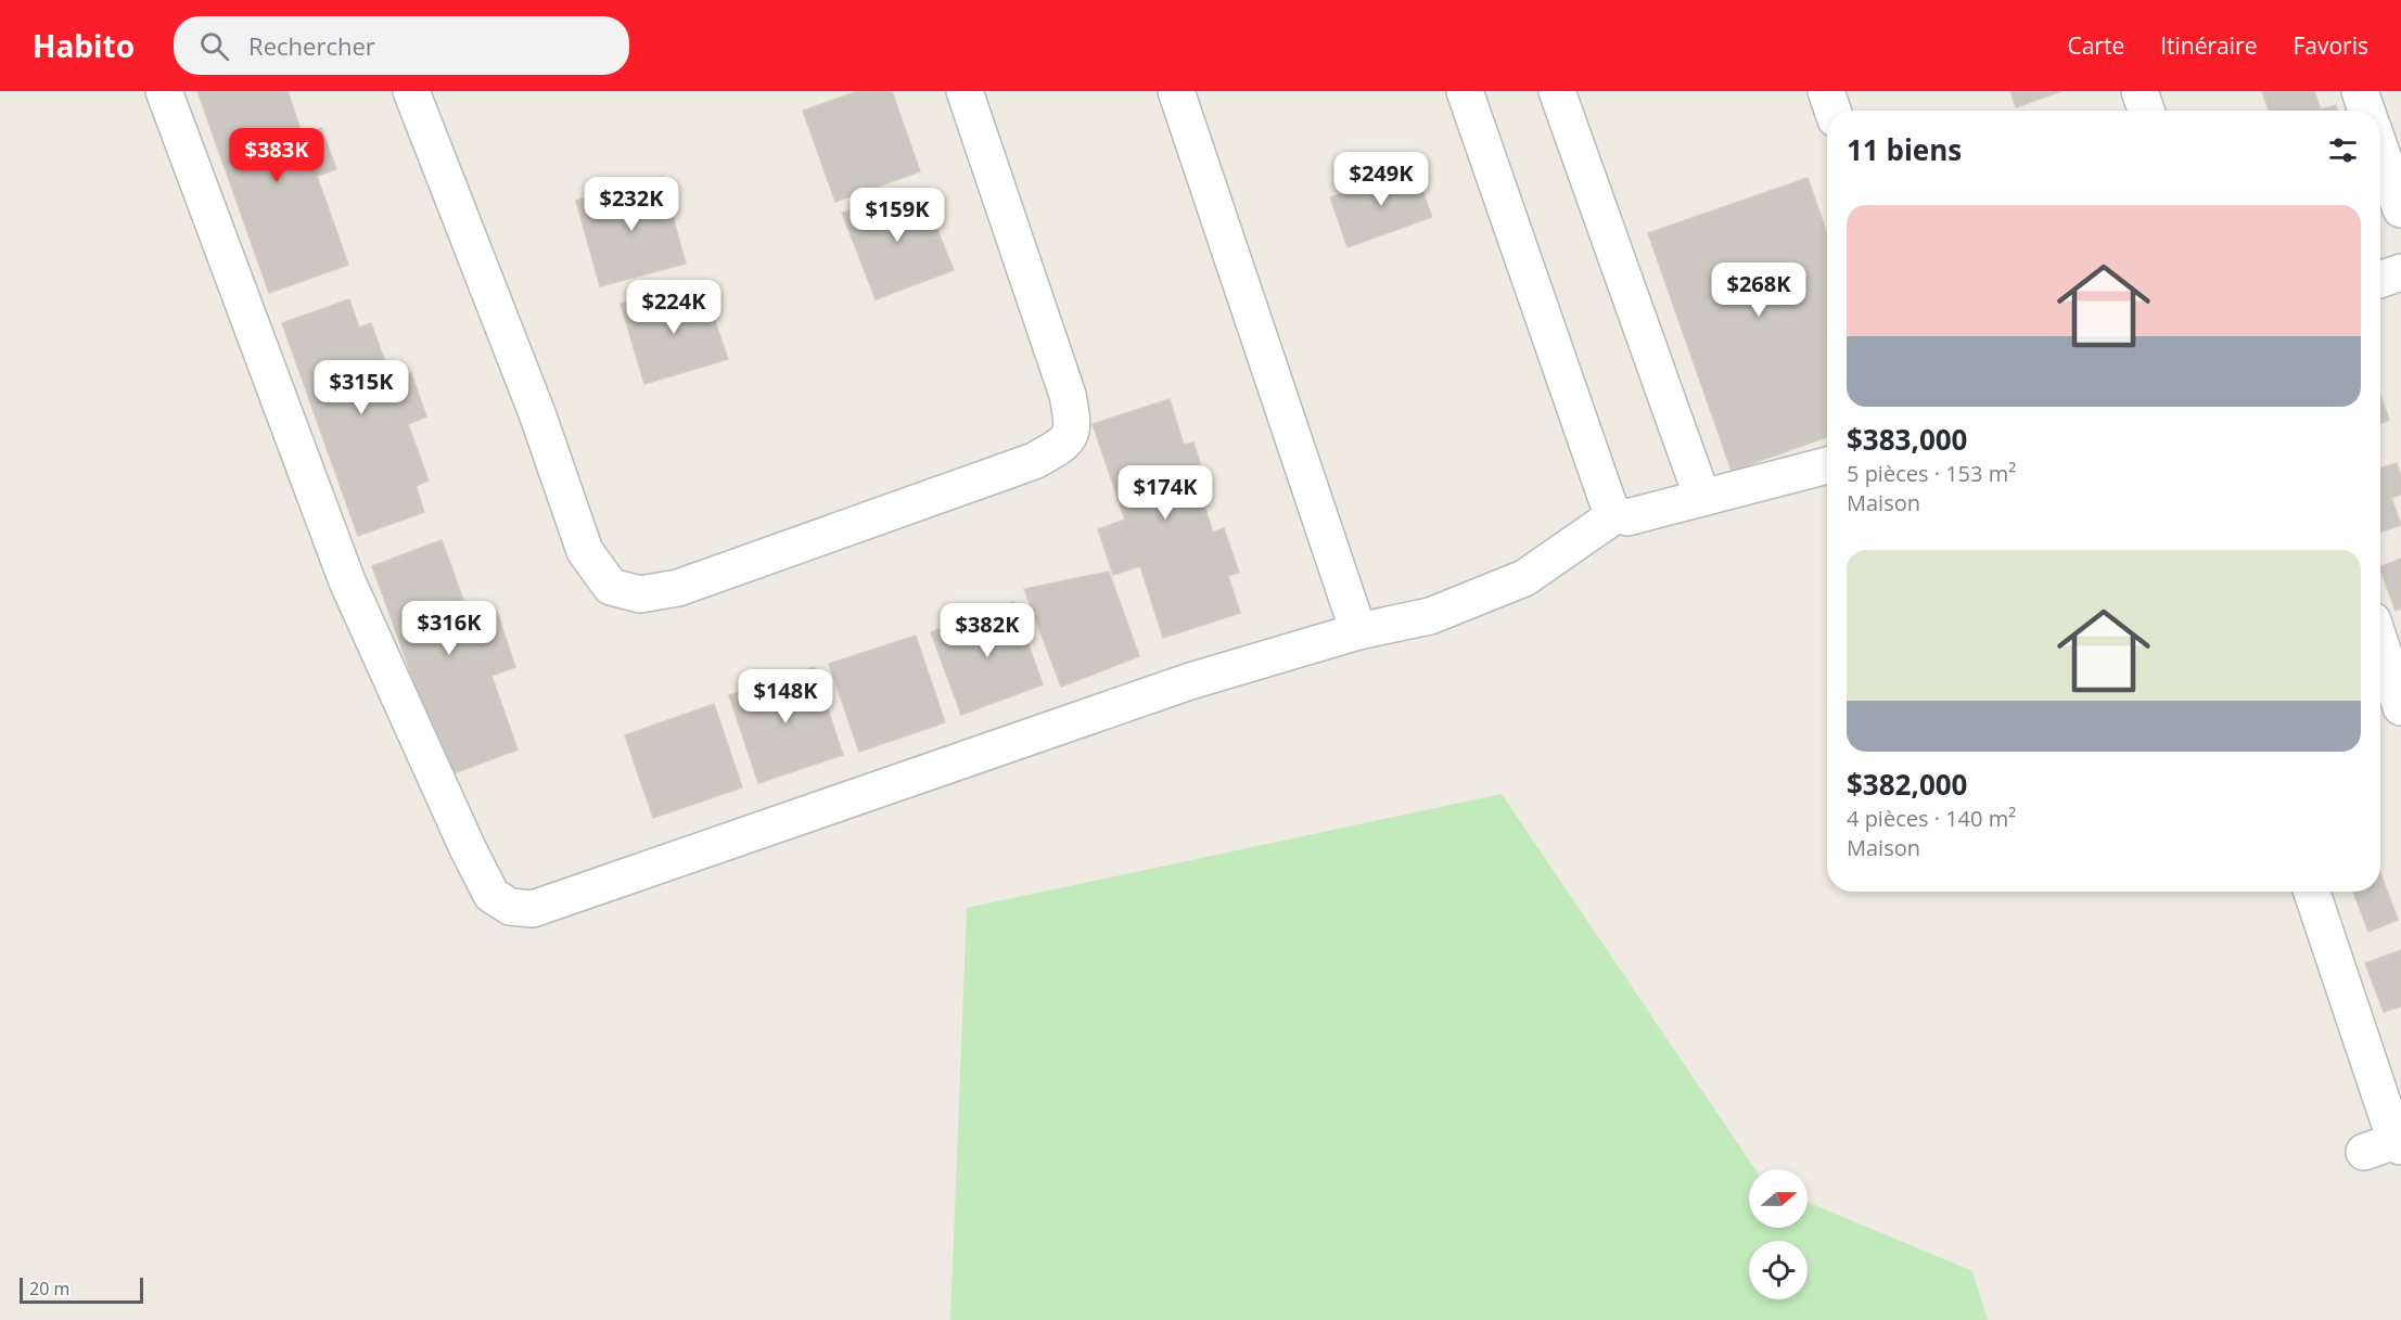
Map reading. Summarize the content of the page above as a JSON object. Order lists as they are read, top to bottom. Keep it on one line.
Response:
{"scale_bar":"20 m","north":"right","page":{"header":"Habito","search":"Rechercher","nav":["Carte","Itinéraire","Favoris"],"heading":"11 biens","price":["$383K","$249K","$232K","$159K","$268K","$224K","$315K","$174K","$316K","$382K","$148K"],"list":[{"name":"$383,000","note":"5 pièces · 153 m² · Maison"},{"name":"$382,000","note":"4 pièces · 140 m² · Maison"}],"scale":"20 m"}}
